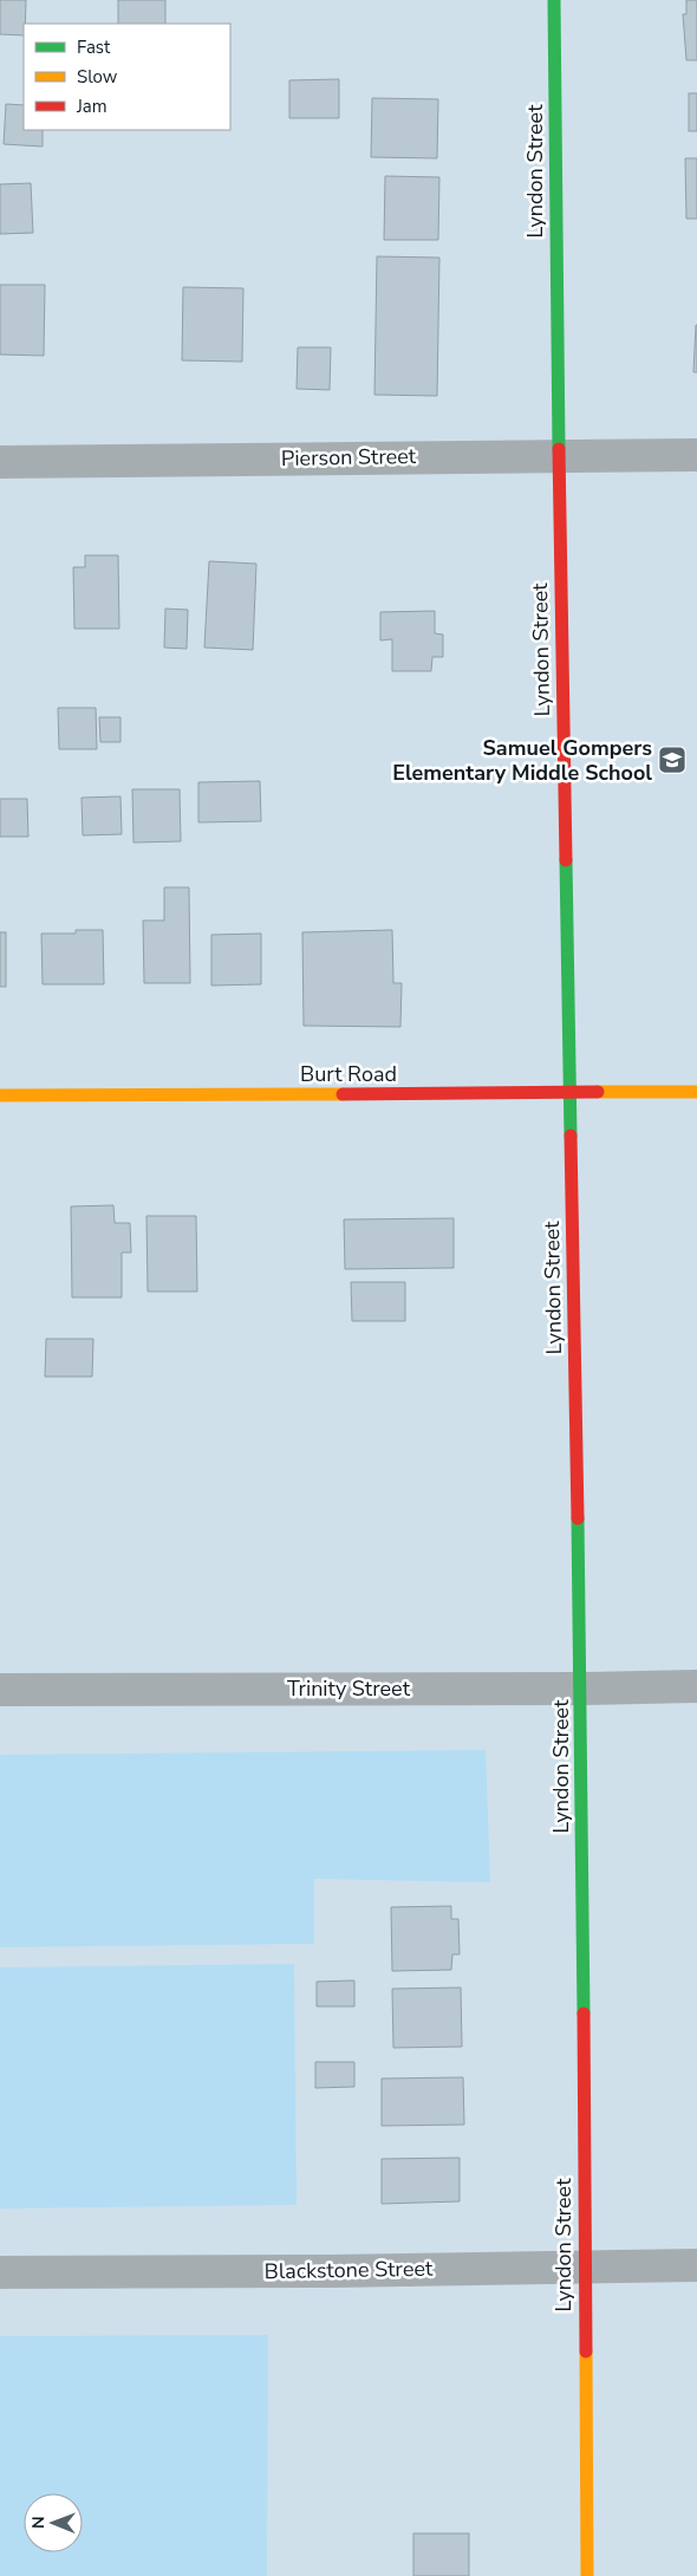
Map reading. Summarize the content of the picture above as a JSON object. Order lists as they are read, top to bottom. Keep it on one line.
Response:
{"streets":{"street":["Lyndon Street","Pierson Street","Burt Road","Trinity Street","Blackstone Street"]},"crossings":[["Lyndon Street","Pierson Street"],["Lyndon Street","Burt Road"],["Lyndon Street","Trinity Street"],["Lyndon Street","Blackstone Street"]],"places":{"school or university":["Samuel Gompers Elementary Middle School"]},"legend":["Fast","Slow","Jam"],"north":"left"}
